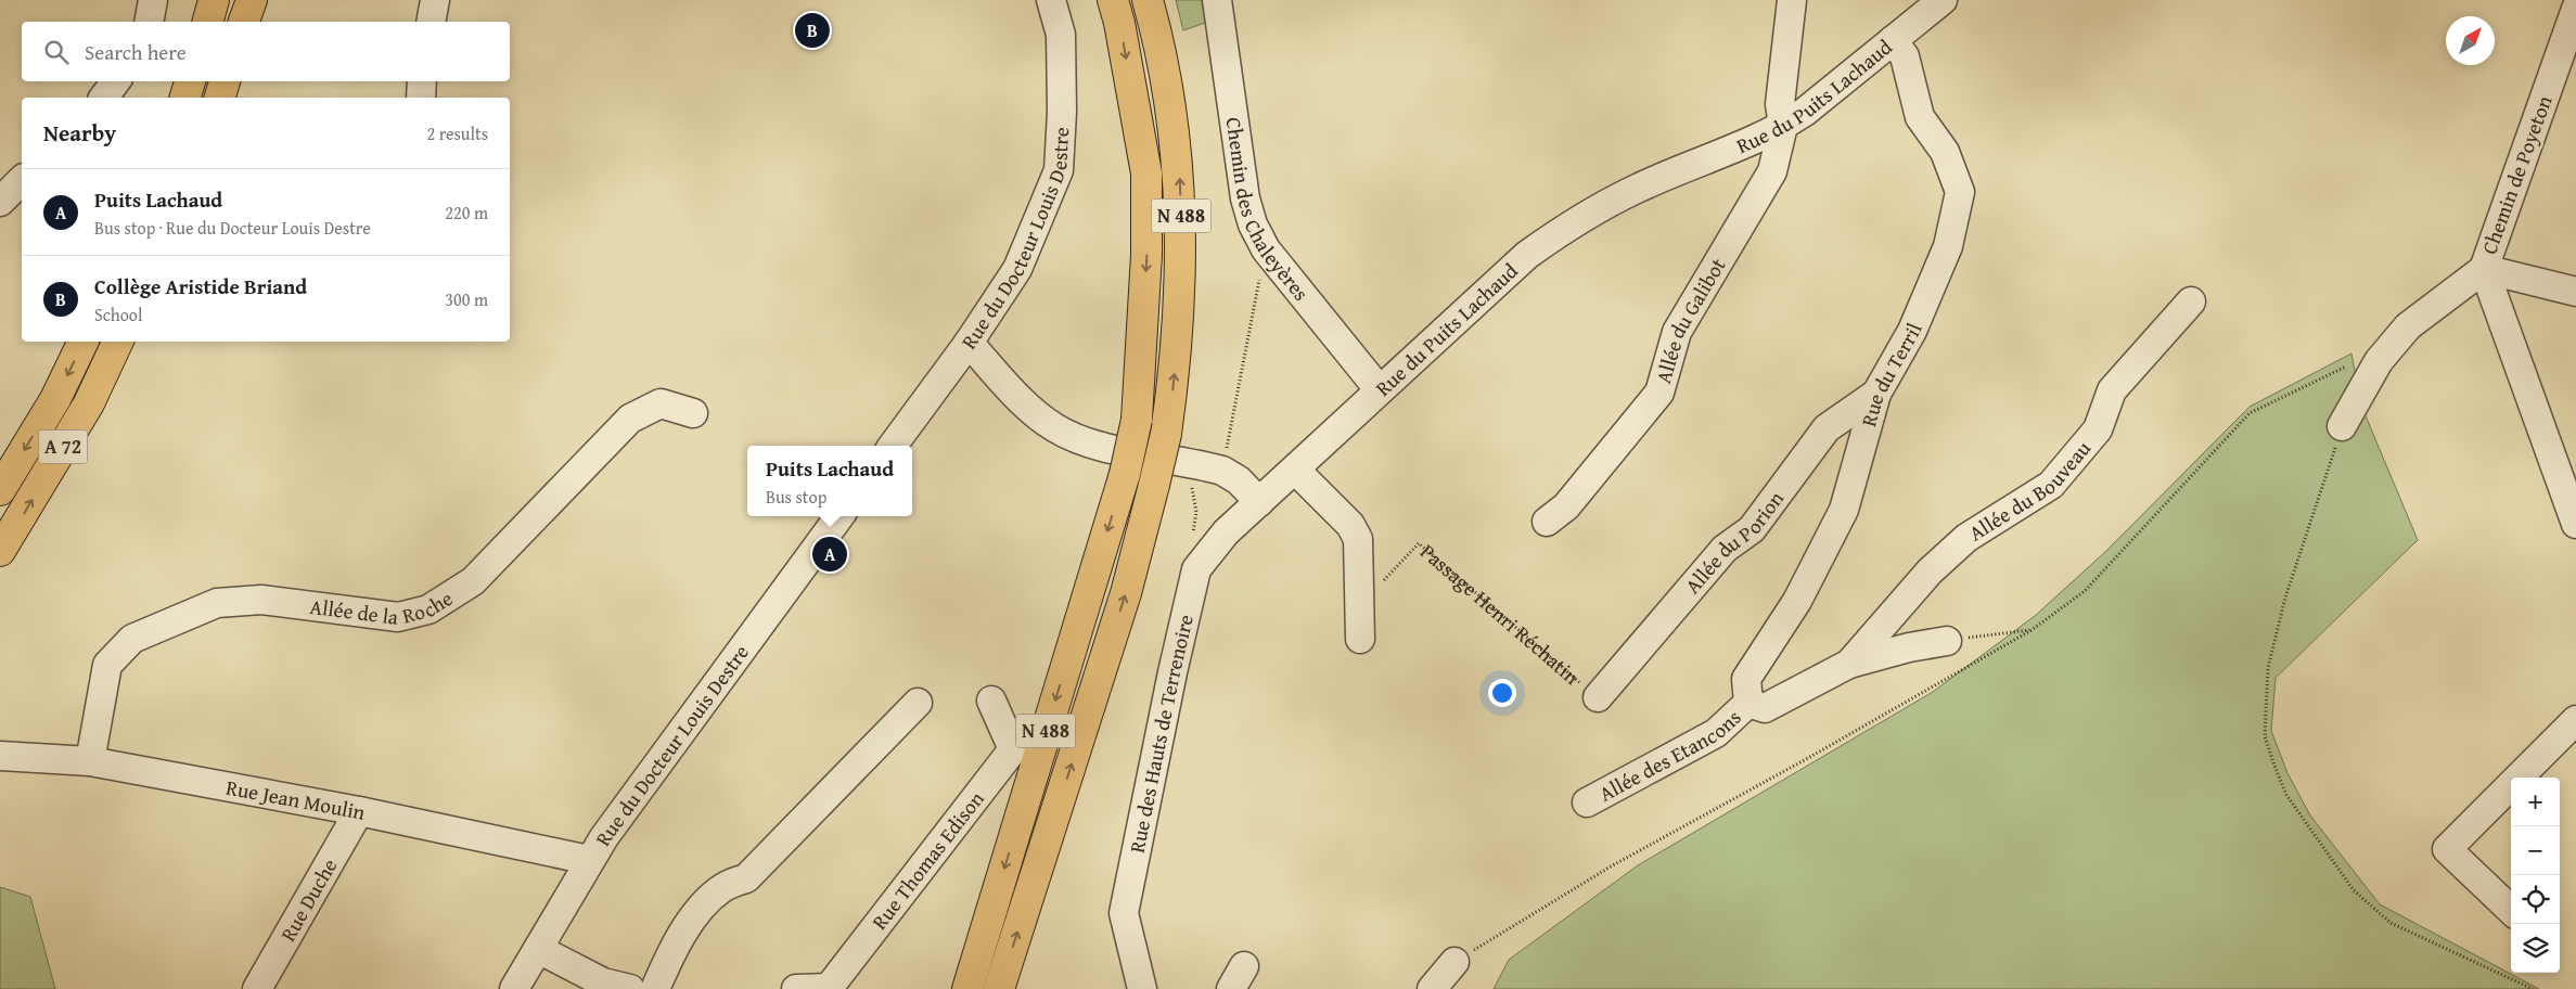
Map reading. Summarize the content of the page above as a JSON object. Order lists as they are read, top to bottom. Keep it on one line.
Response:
{"streets":{"highway":["N 488","A 72"],"street":["Rue du Puits Lachaud","Chemin de Poyeton","Chemin des Chaleyères","Rue du Docteur Louis Destre","Allée du Galibot","Rue du Terril","Allée du Bouveau","Allée du Porion","Allée de la Roche","Rue des Hauts de Terrenoire","Allée des Etancons","Rue Jean Moulin","Rue Thomas Edison","Rue Duche"],"path":["Passage Henri Réchatin"]},"crossings":[["Rue du Puits Lachaud","Chemin des Chaleyères"],["Rue du Puits Lachaud","Allée du Galibot"],["Rue du Puits Lachaud","Rue du Terril"],["Rue du Puits Lachaud","Rue des Hauts de Terrenoire"],["Rue du Docteur Louis Destre","Rue Jean Moulin"],["Rue du Terril","Allée du Bouveau"],["Rue du Terril","Allée du Porion"],["Rue du Terril","Allée des Etancons"],["Allée du Bouveau","Allée des Etancons"],["Allée du Porion","Passage Henri Réchatin"],["Allée de la Roche","Rue Jean Moulin"],["Rue Jean Moulin","Rue Duche"]],"north":"top right","page":{"pins":["B","A"],"search":"Search here","heading":["Nearby","2 results"],"list":[{"mark":"A","name":"Puits Lachaud","note":"Bus stop · Rue du Docteur Louis Destre","value":"220 m"},{"mark":"B","name":"Collège Aristide Briand","note":"School","value":"300 m"}],"popup":["Puits Lachaud","Bus stop"],"map_buttons":["+","−"]}}
